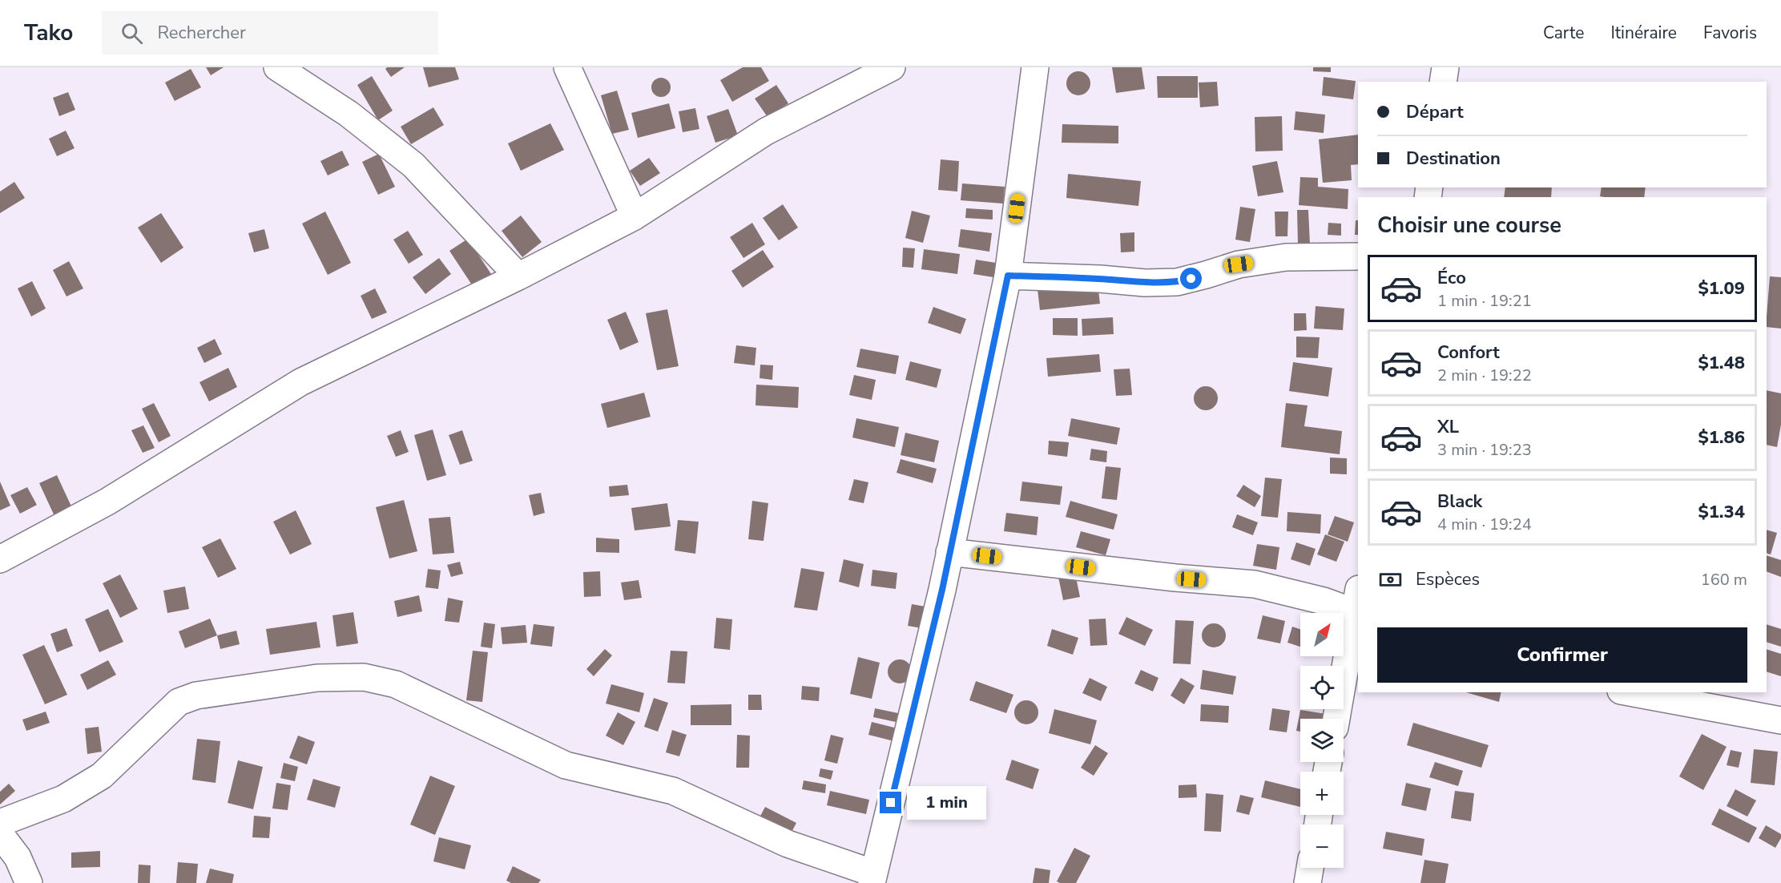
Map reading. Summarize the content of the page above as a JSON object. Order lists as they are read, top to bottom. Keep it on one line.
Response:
{"north":"top right","page":{"header":"Tako","search":"Rechercher","nav":["Carte","Itinéraire","Favoris"],"banner":["Départ","Destination"],"heading":"Choisir une course","list":[{"name":"Éco","note":"1 min · 19:21","value":"$1.09"},{"name":"Confort","note":"2 min · 19:22","value":"$1.48"},{"name":"XL","note":"3 min · 19:23","value":"$1.86"},{"name":"Black","note":"4 min · 19:24","value":"$1.34"}],"pay":["Espèces","160 m"],"map_buttons":["+","−"],"buttons":"Confirmer","bubble":"1 min"}}
